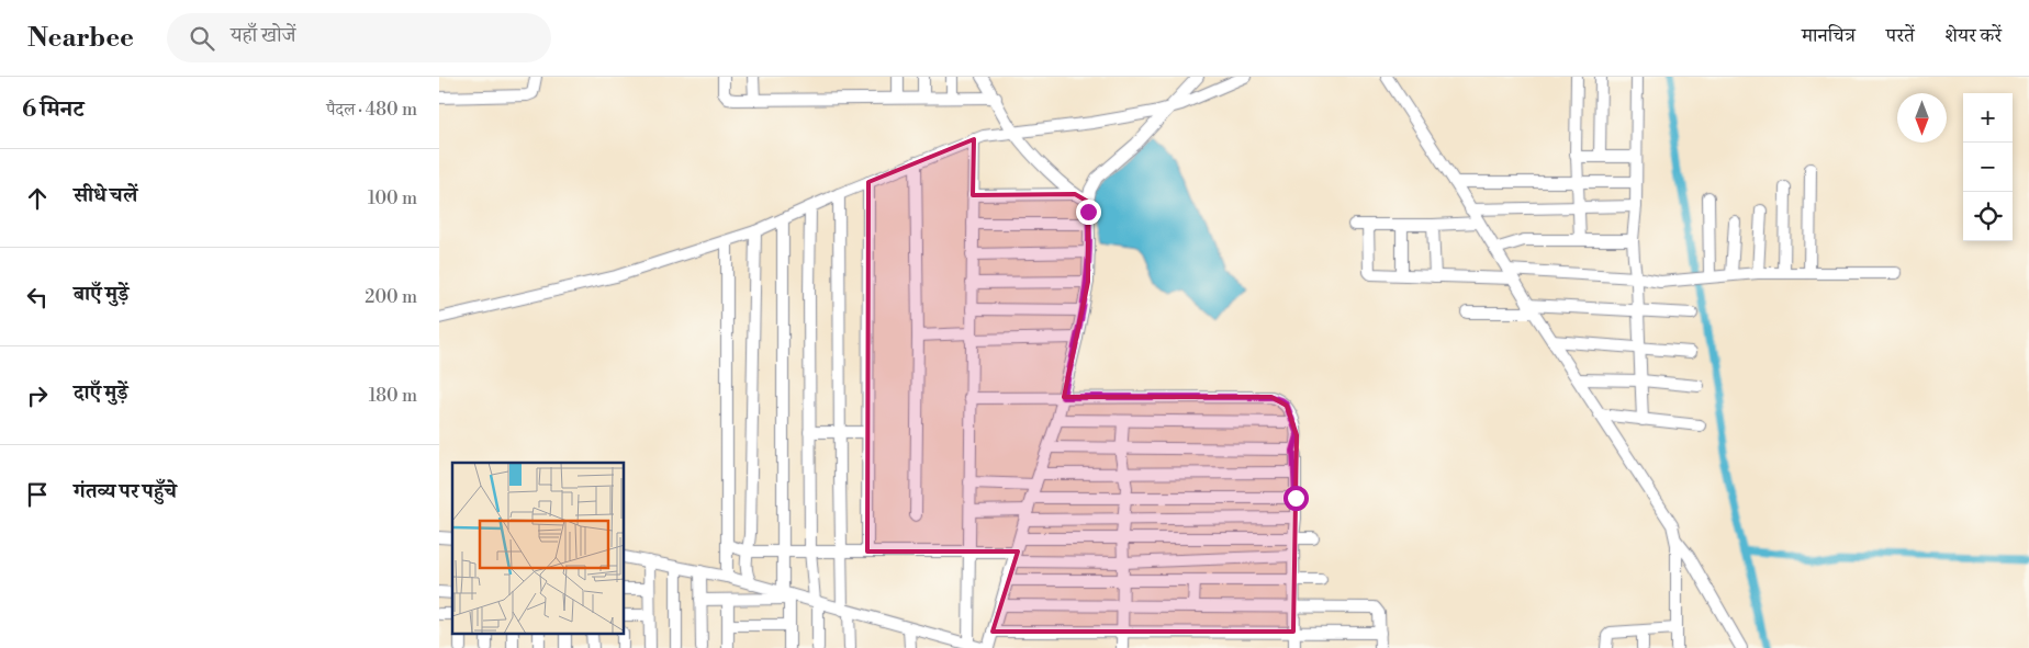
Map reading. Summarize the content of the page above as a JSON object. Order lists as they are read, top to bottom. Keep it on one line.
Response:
{"north":"bottom","page":{"header":"Nearbee","search":"यहाँ खोजें","nav":["मानचित्र","परतें","शेयर करें"],"heading":["6 मिनट","पैदल · 480 m"],"map_buttons":["+","−"],"list":[["सीधे चलें","100 m"],["बाएँ मुड़ें","200 m"],["दाएँ मुड़ें","180 m"],"गंतव्य पर पहुँचे"]}}
